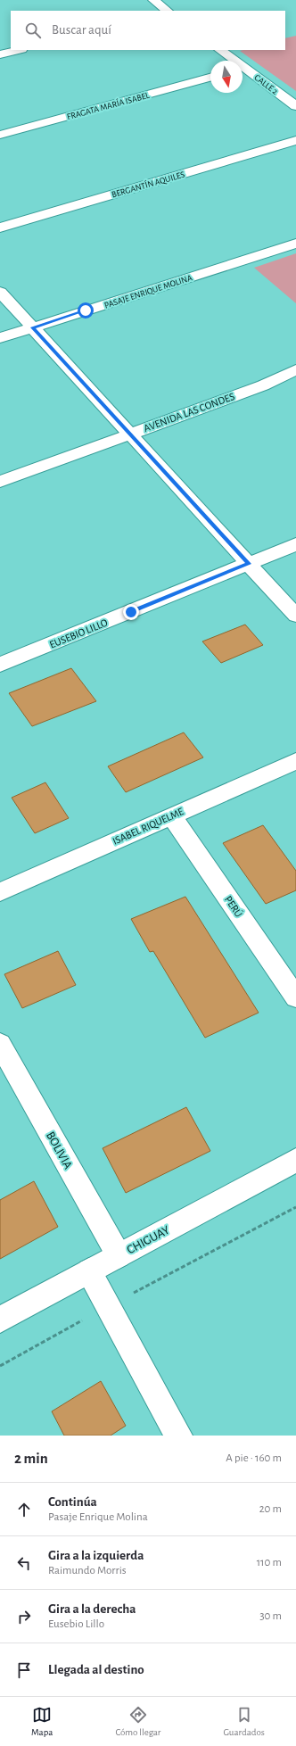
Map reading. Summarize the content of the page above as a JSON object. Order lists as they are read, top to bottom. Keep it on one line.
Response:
{"streets":{"street":["CALLE 2","FRAGATA MARÍA ISABEL","BERGANTÍN AQUILES","PASAJE ENRIQUE MOLINA","AVENIDA LAS CONDES","EUSEBIO LILLO","ISABEL RIQUELME","PERÚ","BOLIVIA","CHIGUAY"]},"crossings":[["ISABEL RIQUELME","PERÚ"],["BOLIVIA","CHIGUAY"]],"north":"bottom","page":{"search":"Buscar aquí","heading":["2 min","A pie · 160 m"],"list":[["Continúa","Pasaje Enrique Molina","20 m"],["Gira a la izquierda","Raimundo Morris","110 m"],["Gira a la derecha","Eusebio Lillo","30 m"],"Llegada al destino"],"nav":["Mapa","Cómo llegar","Guardados"]}}
